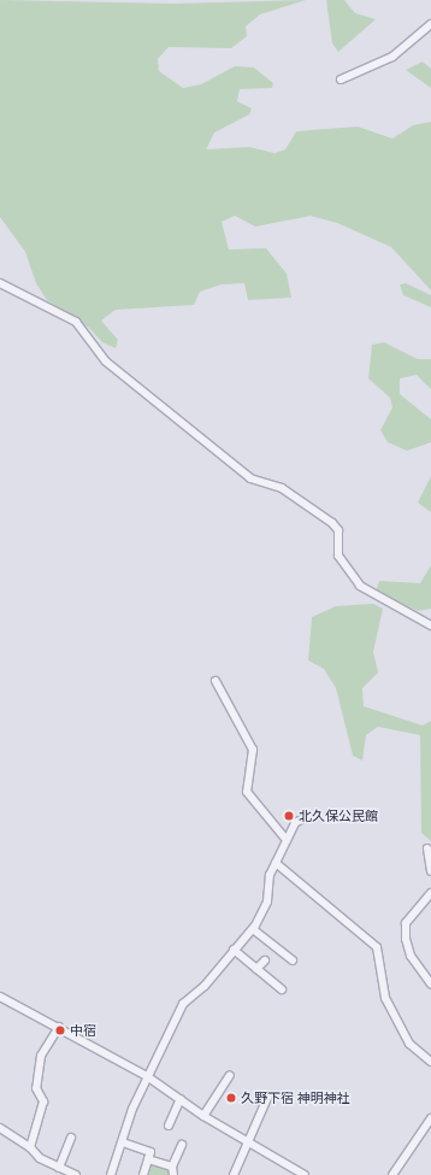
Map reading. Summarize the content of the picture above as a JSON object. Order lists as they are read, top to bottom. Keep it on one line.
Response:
{"places":["北久保公民館","中宿","久野下宿 神明神社"]}
